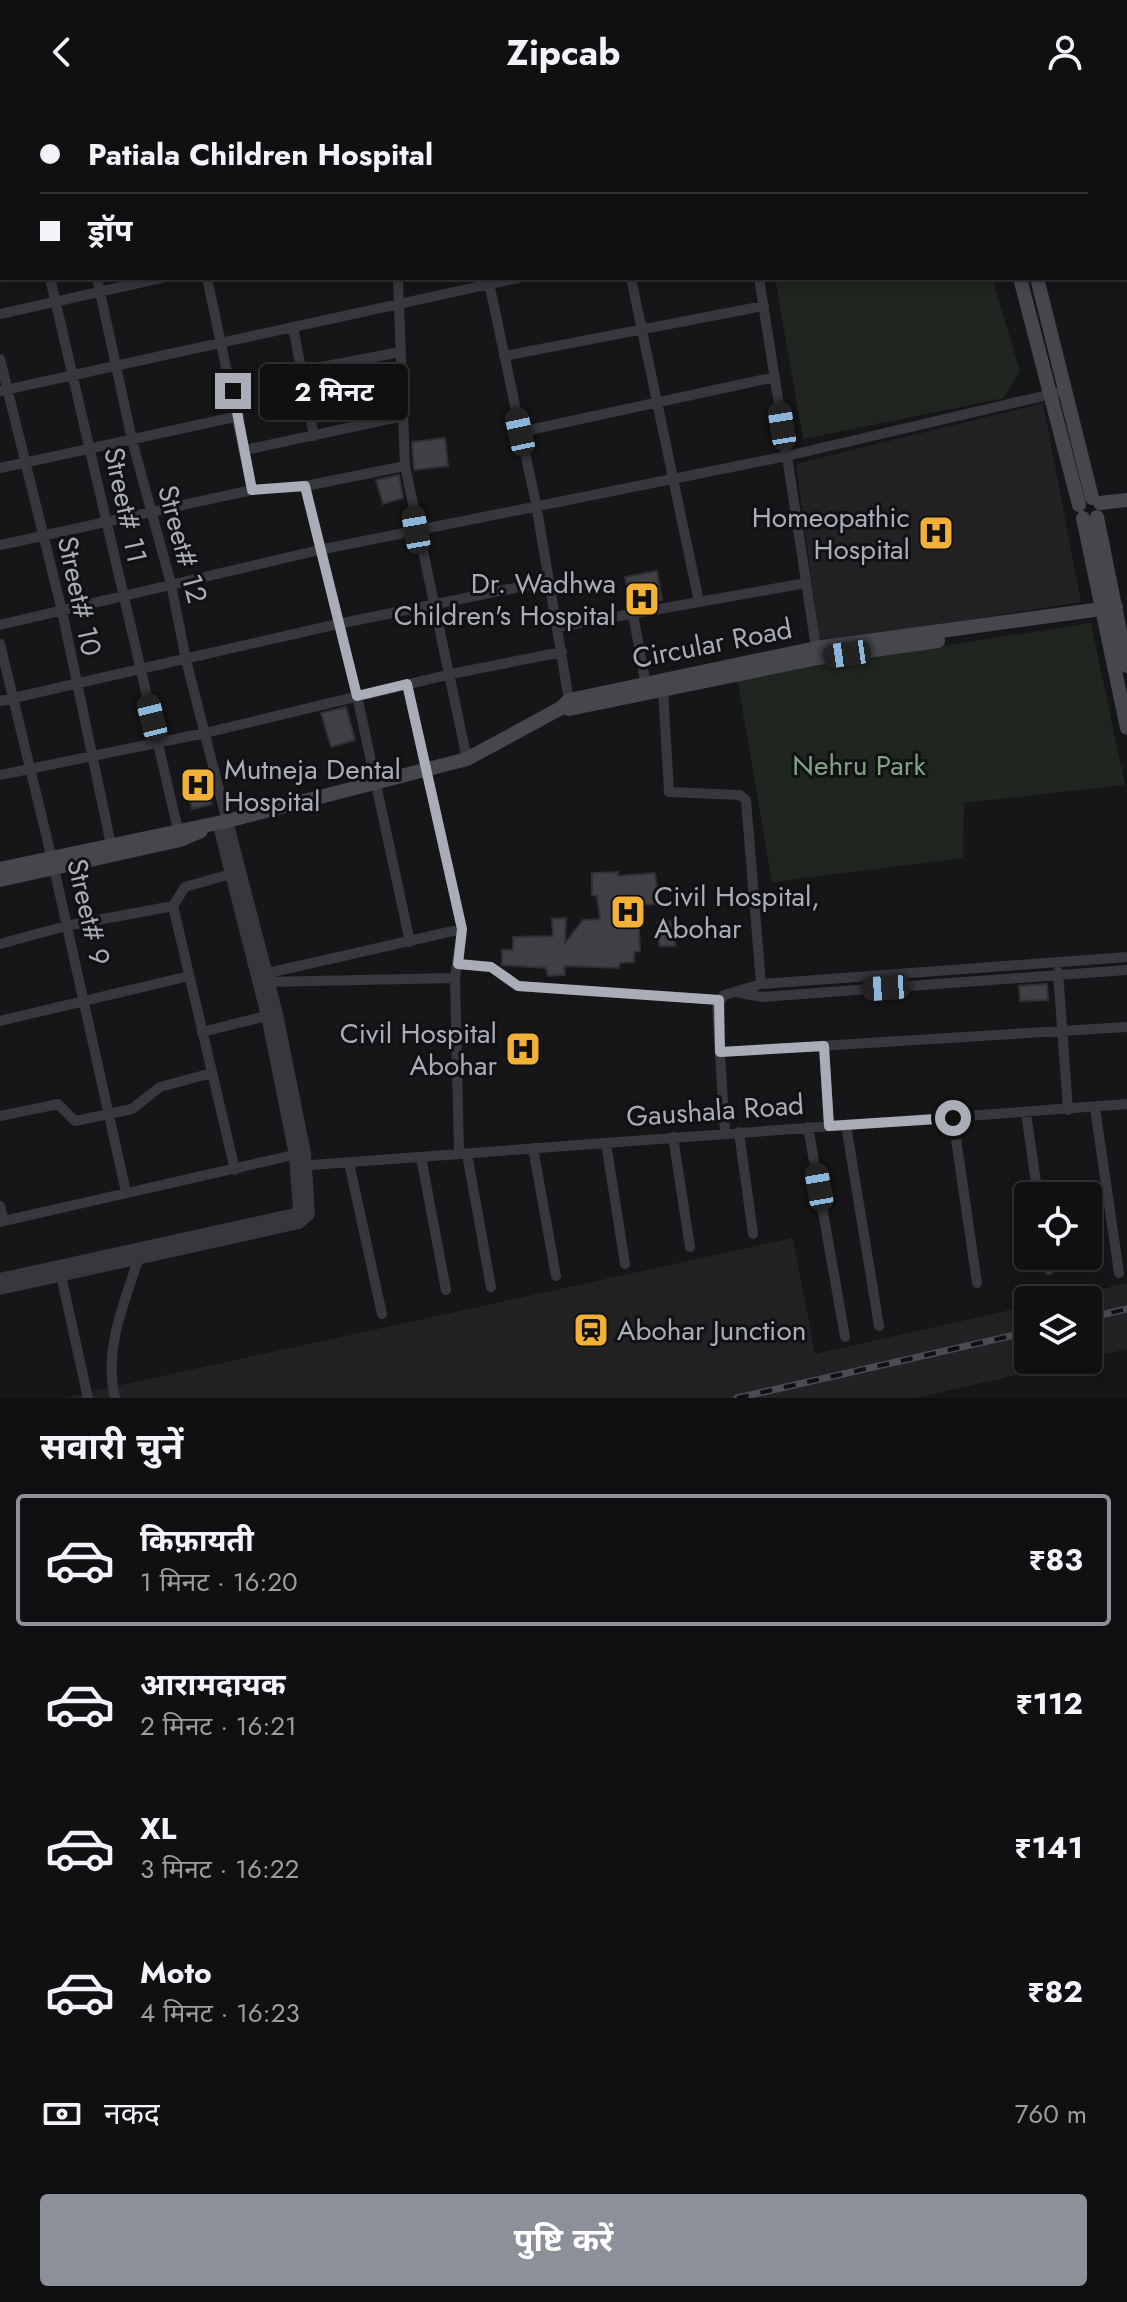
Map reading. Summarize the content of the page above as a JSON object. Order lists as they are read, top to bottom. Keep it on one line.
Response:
{"streets":{"main road":["Circular Road"],"street":["Street# 11","Street# 12","Street# 10","Street# 9","Gaushala Road"]},"crossings":[["Street# 11","Circular Road"],["Street# 12","Circular Road"],["Street# 10","Circular Road"],["Circular Road","Street# 9"],["Street# 9","Gaushala Road"]],"parks":["Nehru Park"],"places":{"hospital":["Homeopathic Hospital","Dr. Wadhwa Children's Hospital","Mutneja Dental Hospital","Civil Hospital, Abohar","Civil Hospital Abohar"],"station":["Abohar Junction"]},"page":{"header":"Zipcab","banner":["Patiala Children Hospital","ड्रॉप"],"bubble":"2 मिनट","heading":"सवारी चुनें","list":[{"name":"किफ़ायती","note":"1 मिनट · 16:20","value":"₹83"},{"name":"आरामदायक","note":"2 मिनट · 16:21","value":"₹112"},{"name":"XL","note":"3 मिनट · 16:22","value":"₹141"},{"name":"Moto","note":"4 मिनट · 16:23","value":"₹82"}],"pay":["नकद","760 m"],"buttons":"पुष्टि करें"}}
